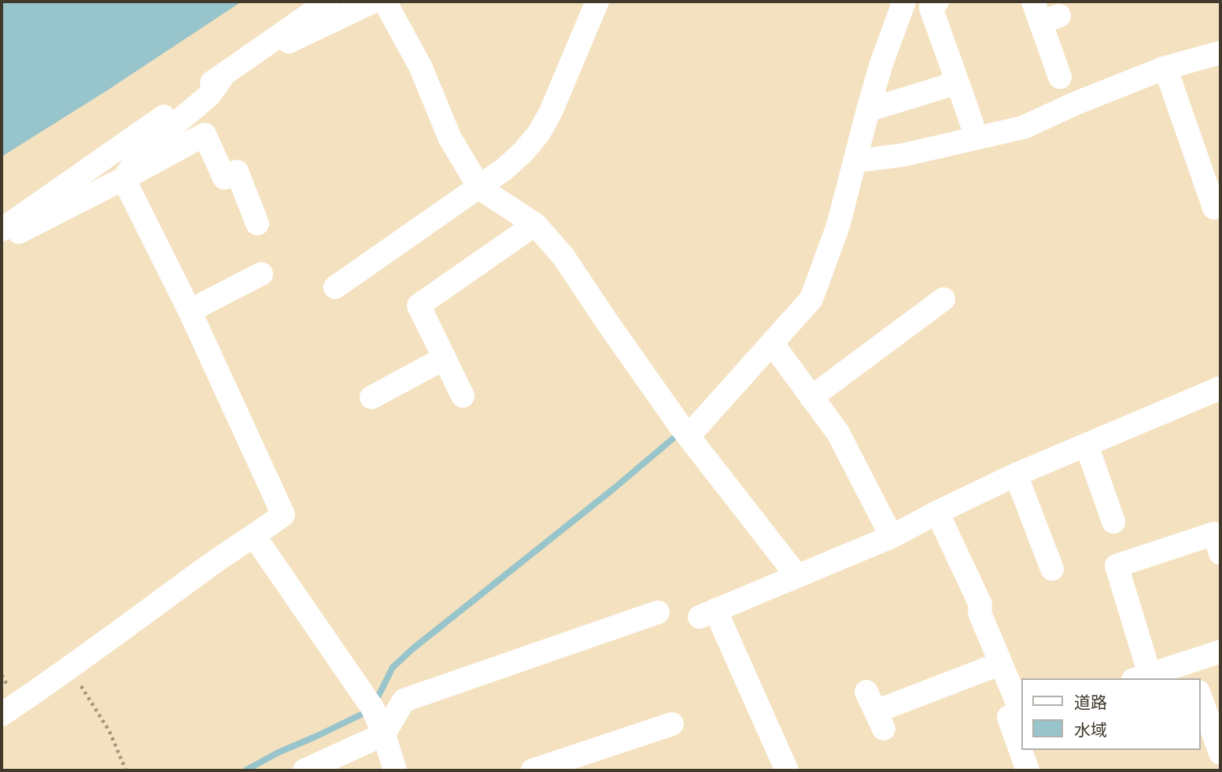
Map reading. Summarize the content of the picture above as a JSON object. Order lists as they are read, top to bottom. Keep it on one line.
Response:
{"legend":["道路","水域"]}
